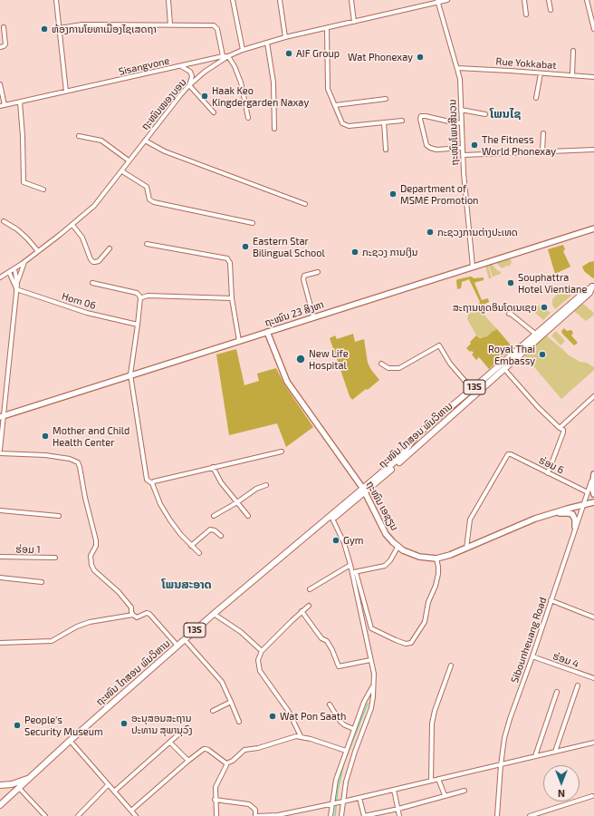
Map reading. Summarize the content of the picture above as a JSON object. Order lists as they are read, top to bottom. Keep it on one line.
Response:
{"streets":{"highway":["13S","ຖະໜົນ ໄກສອນ ພົມວິຫານ"],"main road":["ຖະໜົນ 23 ສິງຫາ","ຖະໜົນ ເອຊຽນ"],"street":["Rue Yokkabat","Sisangvone","ຖະໜົນໜອງບອນ","ຖະໜົນໂພນສີນວນ","Hom 06","ຮ່ອມ 6","ຮ່ອມ 1","Sibounheuang Road","ຮ່ອມ 4"]},"crossings":[["Rue Yokkabat","ຖະໜົນໂພນສີນວນ"],["Sisangvone","ຖະໜົນໜອງບອນ"],["ຖະໜົນໜອງບອນ","ຖະໜົນໂພນສີນວນ"],["ຖະໜົນໂພນສີນວນ","ຖະໜົນ 23 ສິງຫາ"],["ຖະໜົນ 23 ສິງຫາ","ຖະໜົນ ເອຊຽນ"],["ຖະໜົນ ໄກສອນ ພົມວິຫານ","ຖະໜົນ ເອຊຽນ"],["ຮ່ອມ 6","ຖະໜົນ ເອຊຽນ"],["ຮ່ອມ 6","Sibounheuang Road"],["ຖະໜົນ ເອຊຽນ","Sibounheuang Road"],["Sibounheuang Road","ຮ່ອມ 4"]],"districts":["ໂພນໄຊ","ໂພນສະອາດ"],"places":["ຫ້ອງການໂຍທາເມືອງໄຊເສດຖາ","AIF Group","Wat Phonexay","Haak Keo Kingdergarden Naxay","The Fitness World Phonexay","Department of MSME Promotion","ກະຊວງການຕ່າງປະເທດ","Eastern Star Bilingual School","ກະຊວງ ການເງິນ","Souphattra Hotel Vientiane","ສະຖານທູດອິນໂດເນເຊຍ","Royal Thai Embassy","New Life Hospital","Mother and Child Health Center","Gym","Wat Pon Saath","ອະນຸສອນສະຖານ ປະທານ ສຸພານຸວົງ","People's Security Museum"],"north":"bottom"}
